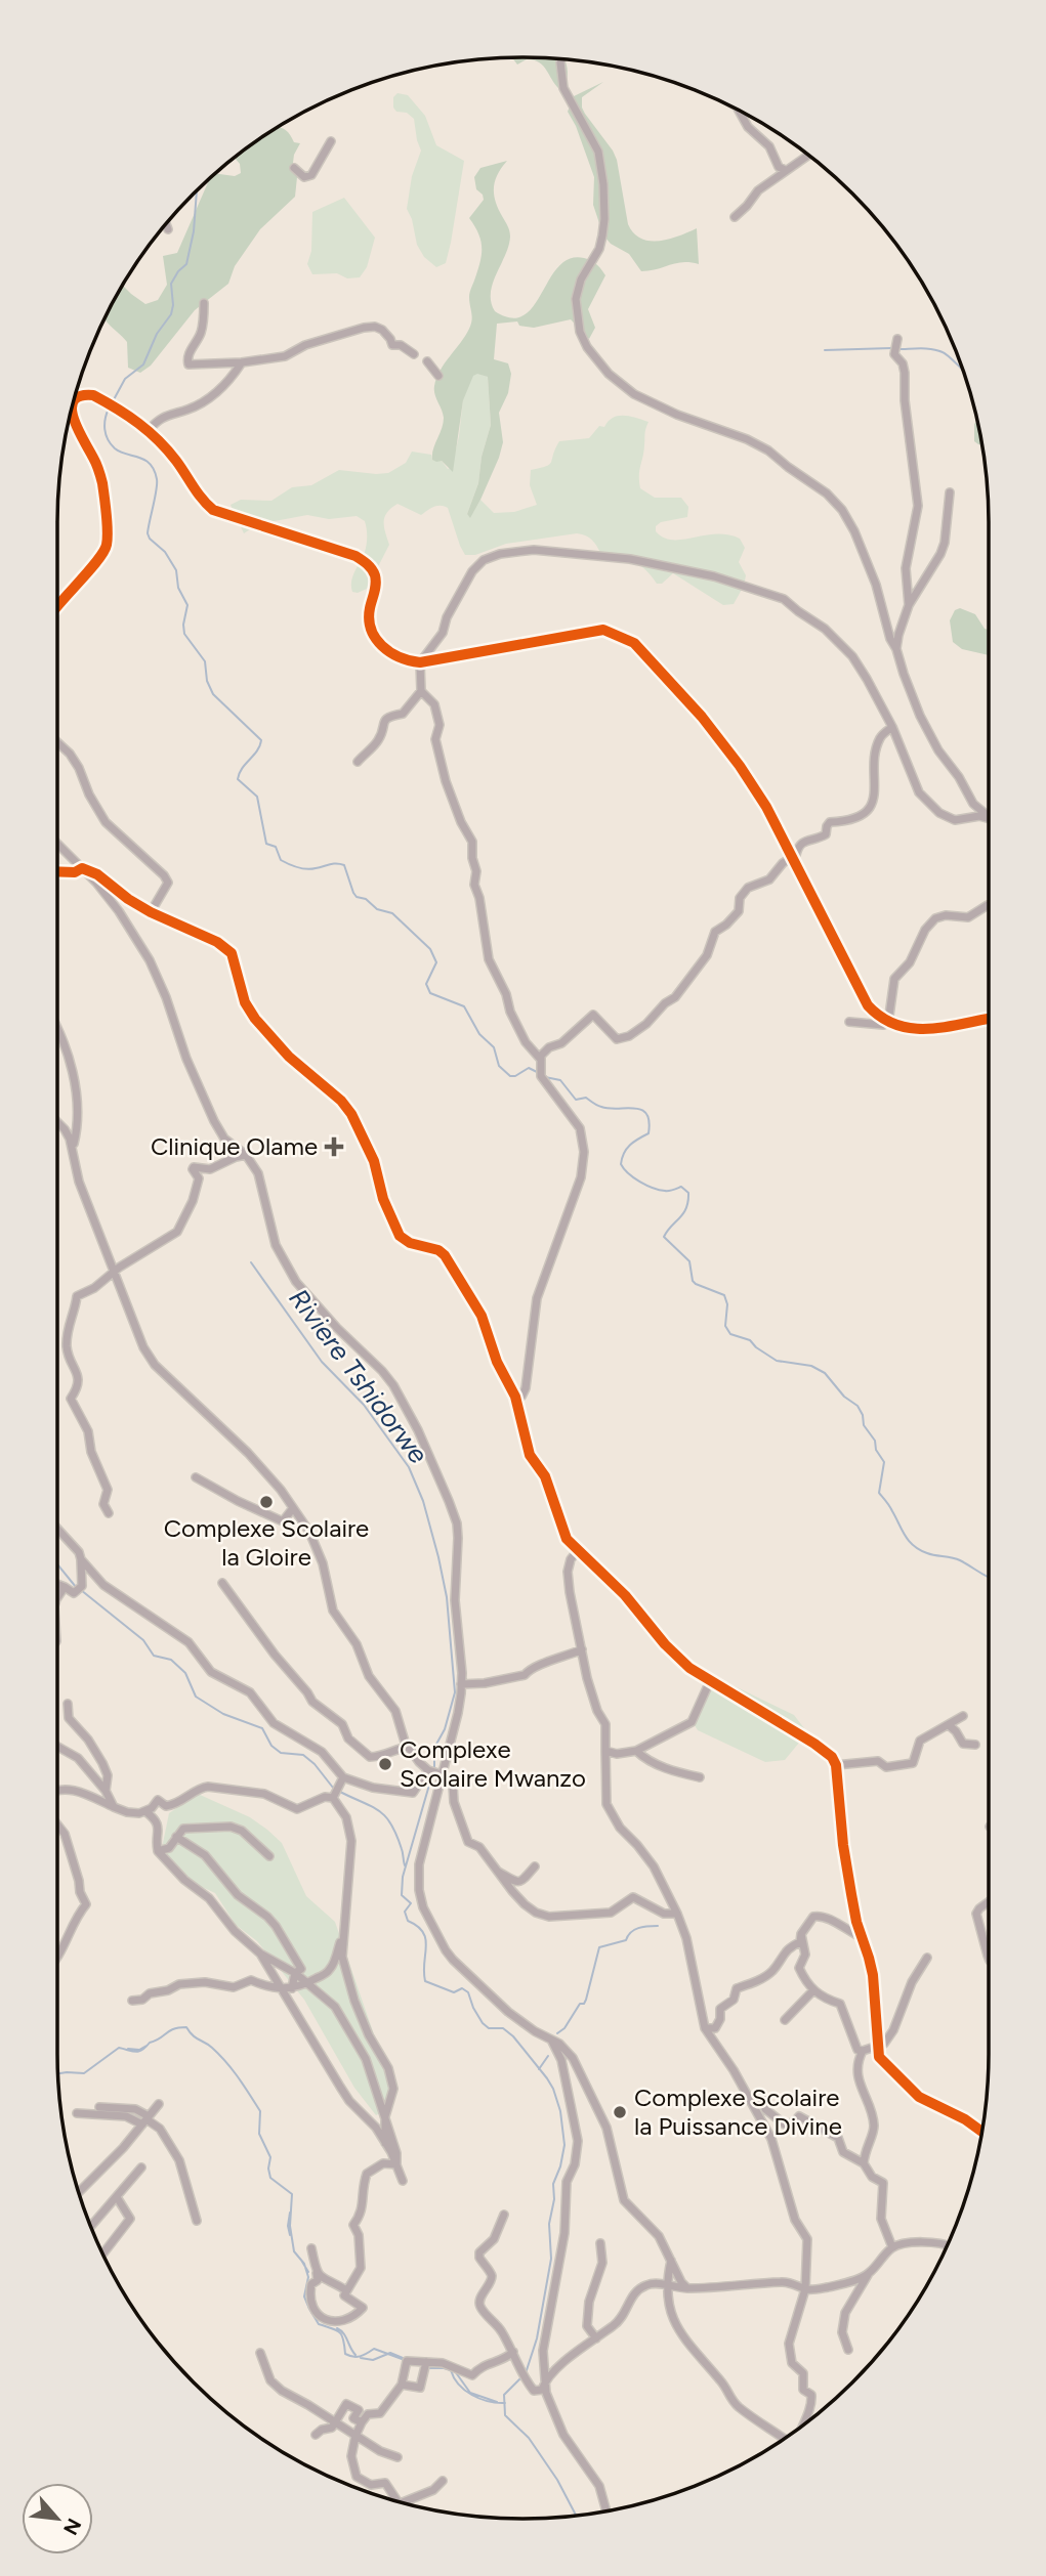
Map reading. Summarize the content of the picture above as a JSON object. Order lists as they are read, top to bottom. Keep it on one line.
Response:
{"water":["Riviere Tshidorwe"],"places":{"health":["Clinique Olame"],"other":["Complexe Scolaire la Gloire","Complexe Scolaire Mwanzo","Complexe Scolaire la Puissance Divine"]},"north":"bottom right"}
